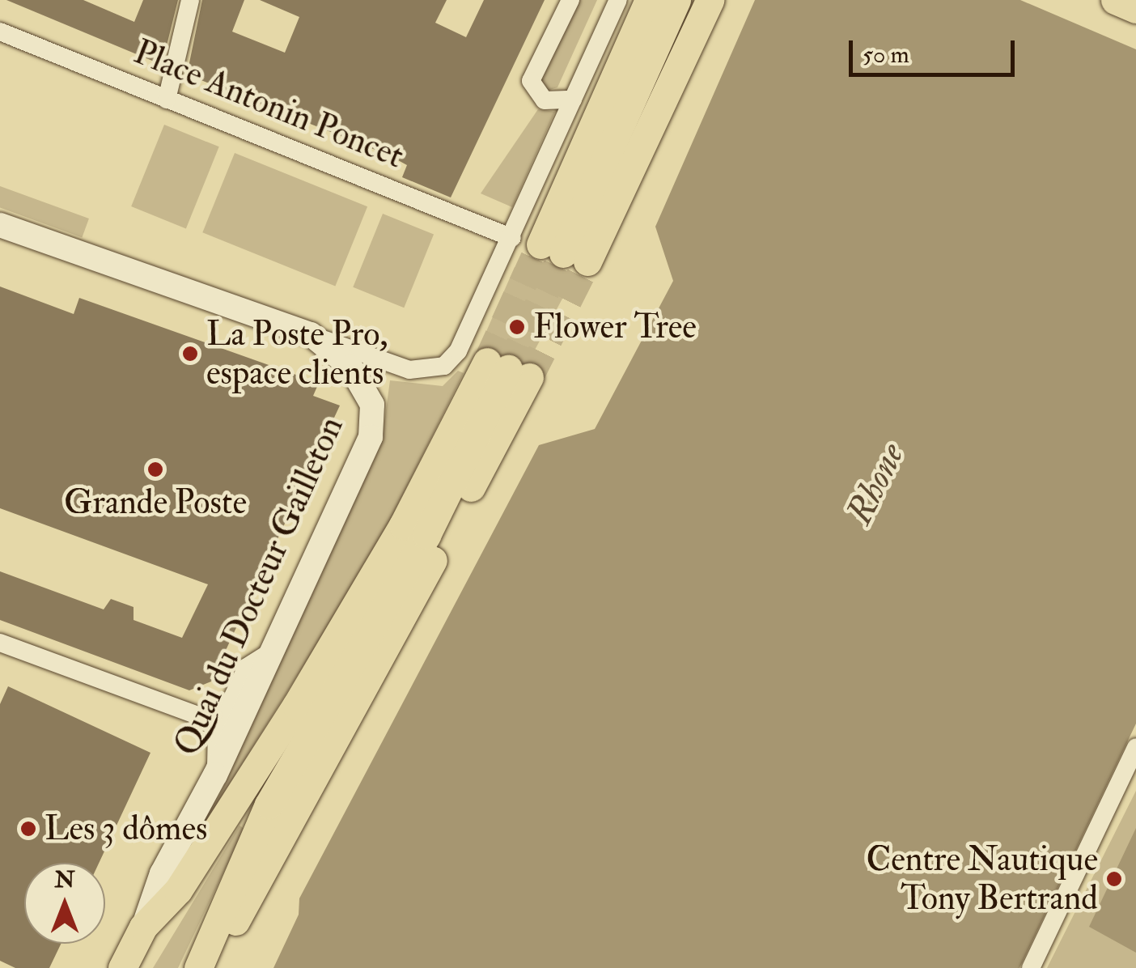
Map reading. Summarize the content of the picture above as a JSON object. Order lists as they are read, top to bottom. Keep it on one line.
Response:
{"streets":{"main road":["Quai du Docteur Gailleton"],"street":["Place Antonin Poncet"]},"water":["Rhone"],"places":["Flower Tree","La Poste Pro, espace clients","Grande Poste","Les 3 dômes","Centre Nautique Tony Bertrand"],"scale_bar":"50 m","north":"top"}
